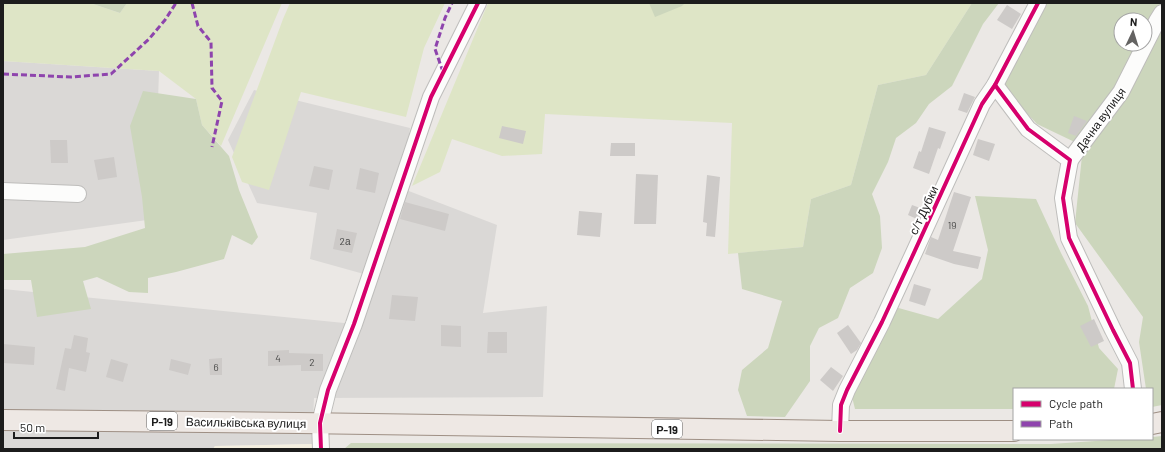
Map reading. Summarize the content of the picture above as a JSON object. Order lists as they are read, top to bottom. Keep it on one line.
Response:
{"streets":{"main road":["Р-19","Васильківська вулиця"],"street":["Дачна вулиця","с/т Дубки"]},"crossings":[["с/т Дубки","Р-19"],["Р-19","Васильківська вулиця"]],"house_numbers":["19","2а","4","2","6"],"legend":["Cycle path","Path"],"scale_bar":"50 m","north":"top"}
